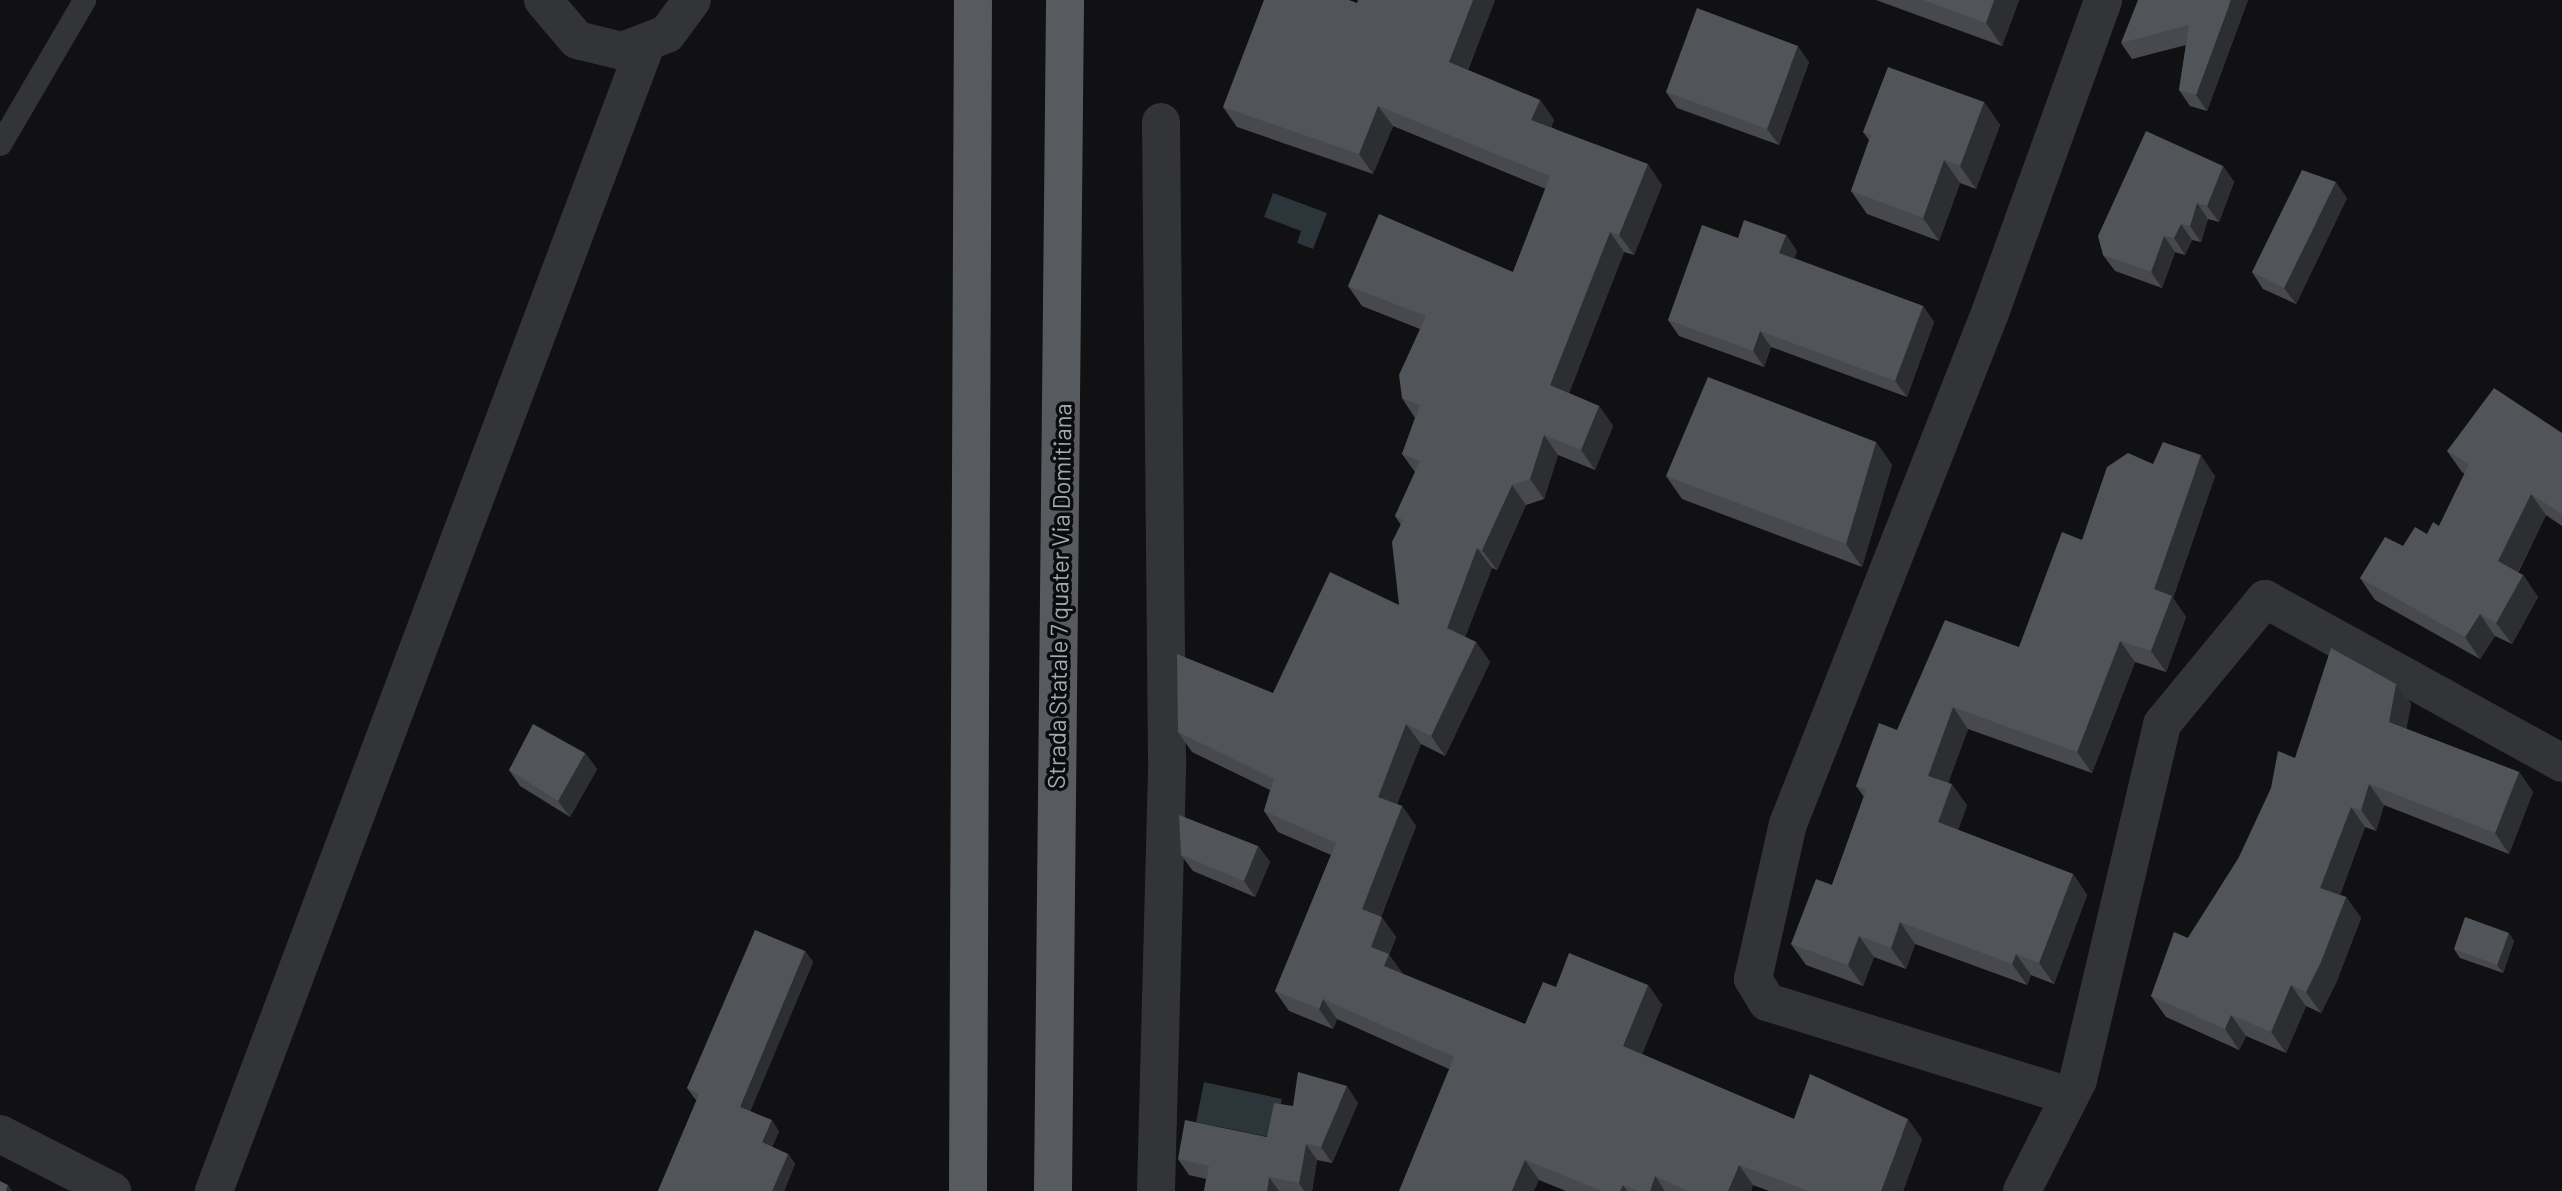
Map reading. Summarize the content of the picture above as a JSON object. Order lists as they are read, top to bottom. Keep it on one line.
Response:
{"streets":{"highway":["Strada Statale 7 quater Via Domitiana"]}}
